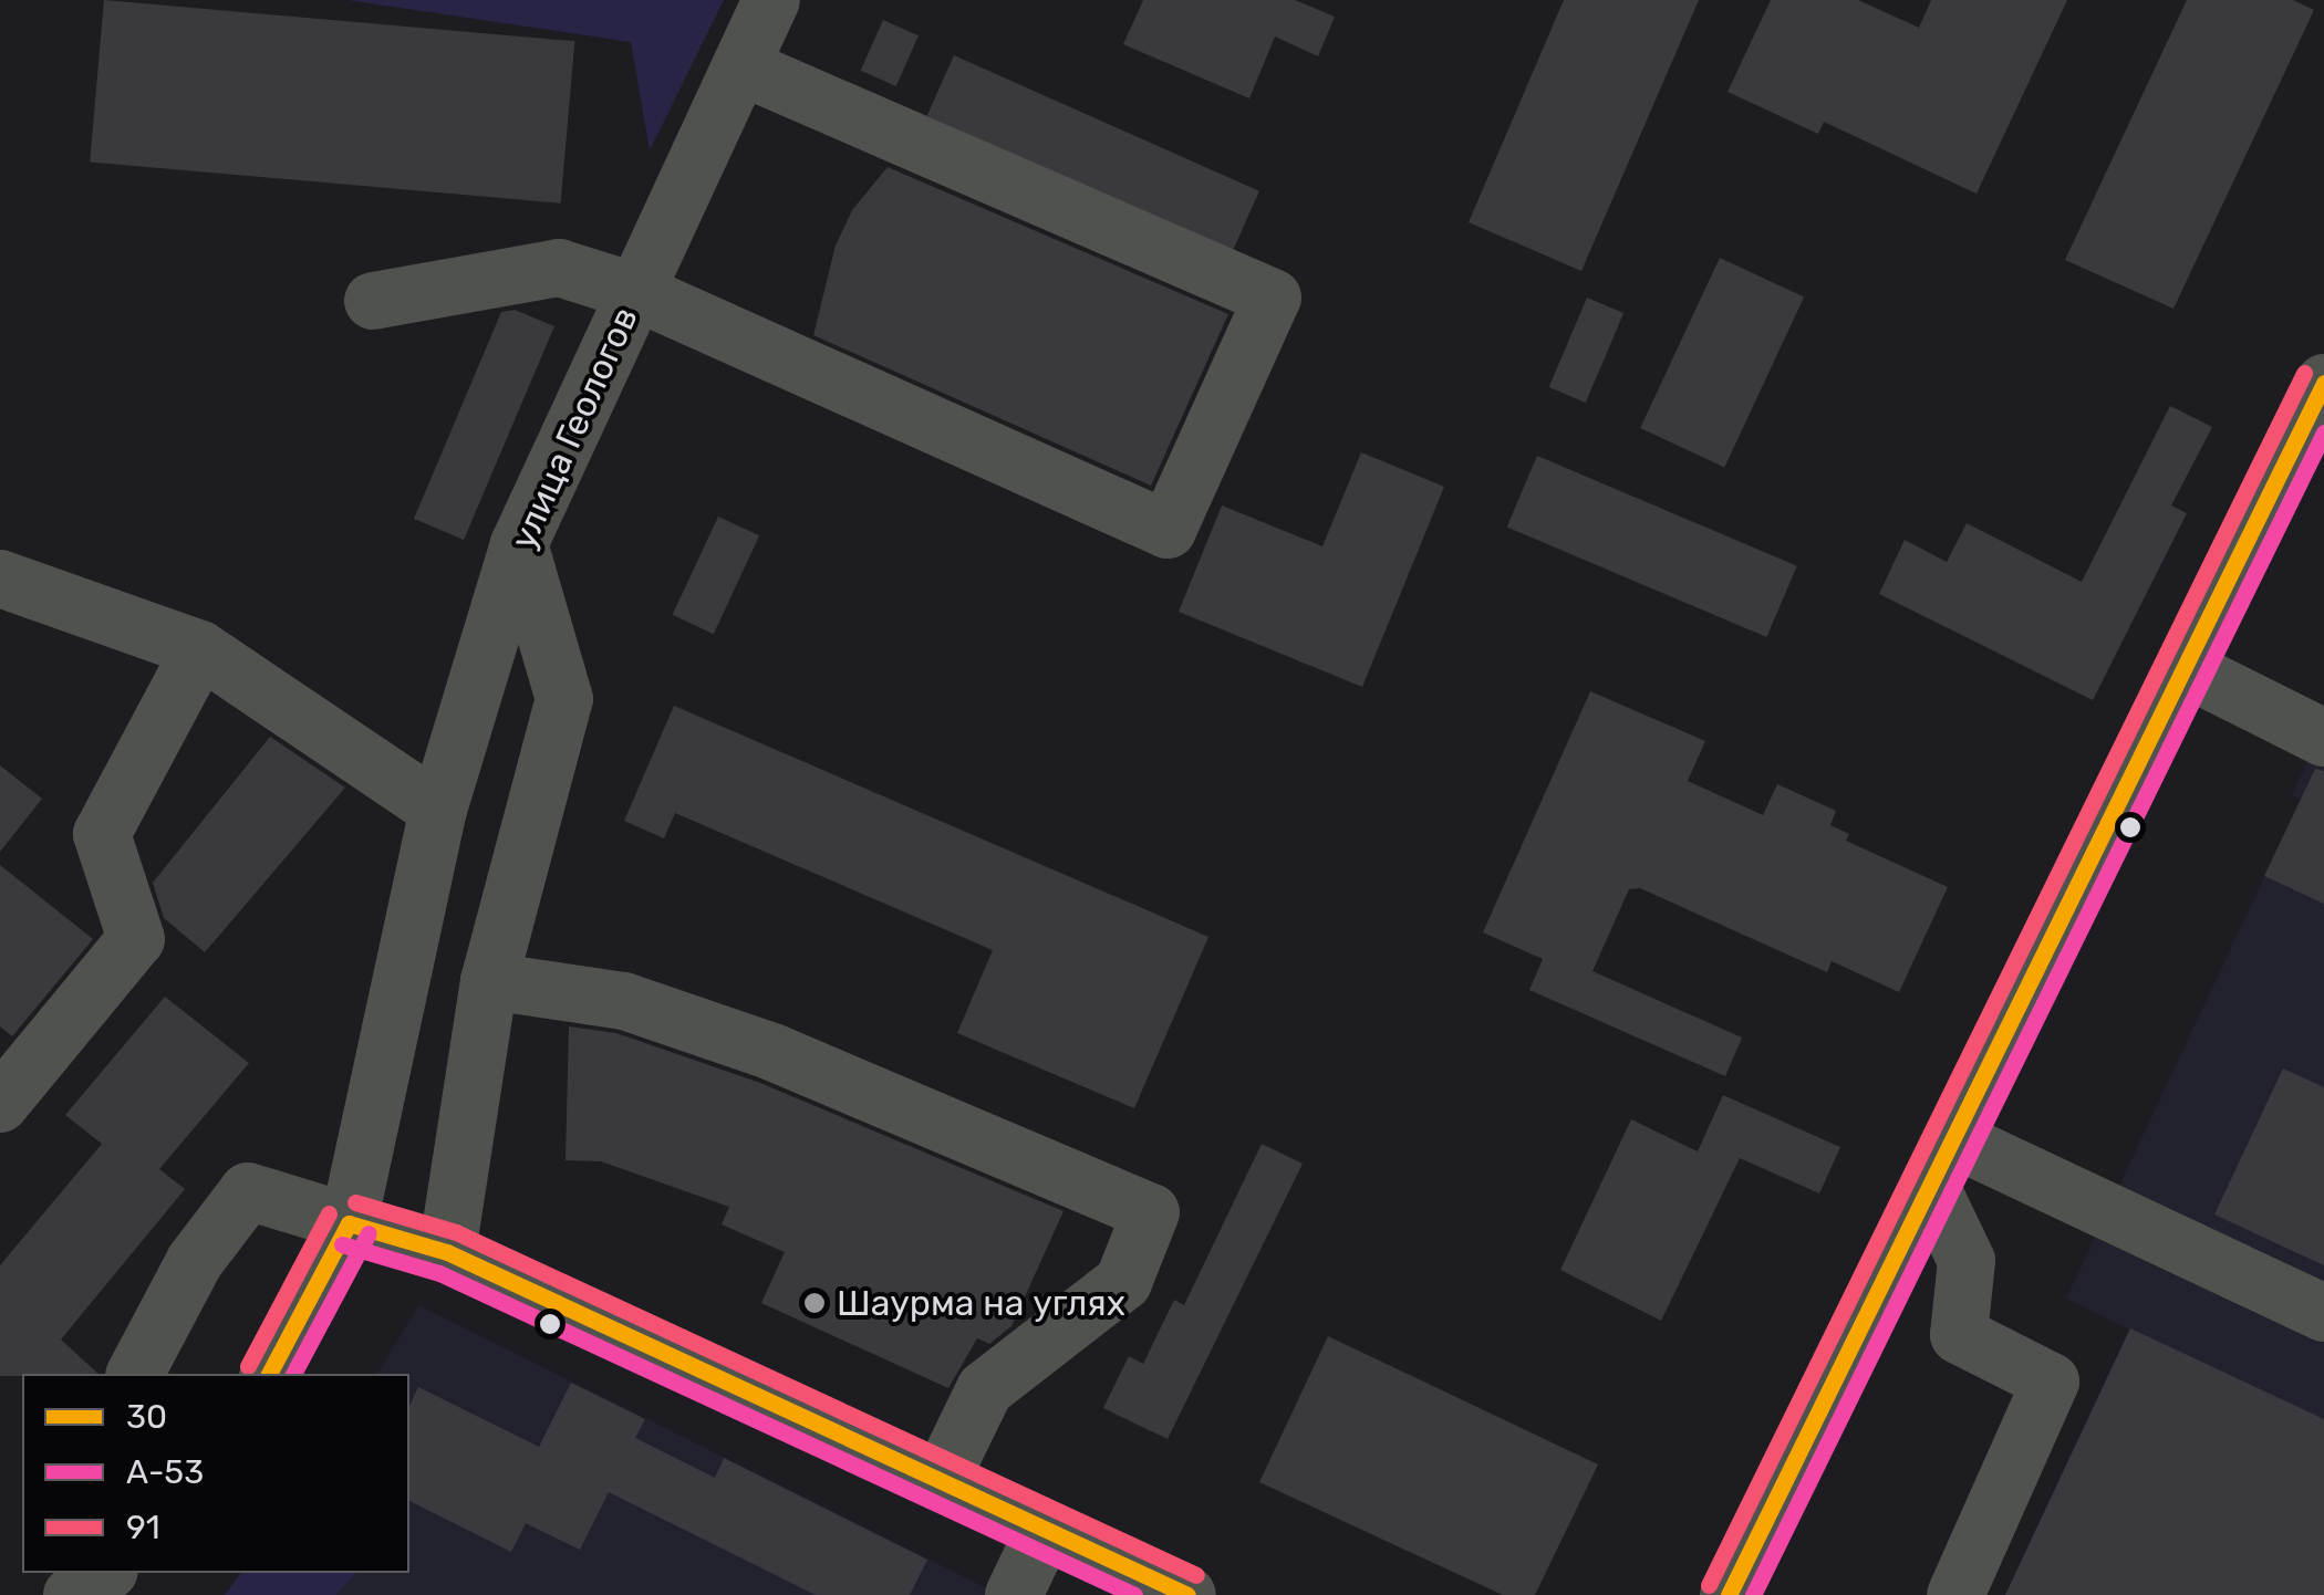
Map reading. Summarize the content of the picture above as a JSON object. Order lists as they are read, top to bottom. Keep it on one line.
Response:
{"streets":{"street":["улица Геологов"]},"places":["Шаурма на углях"],"lines":["transit line 91","transit line 30","transit line А-53"],"legend":["30","А-53","91"]}
